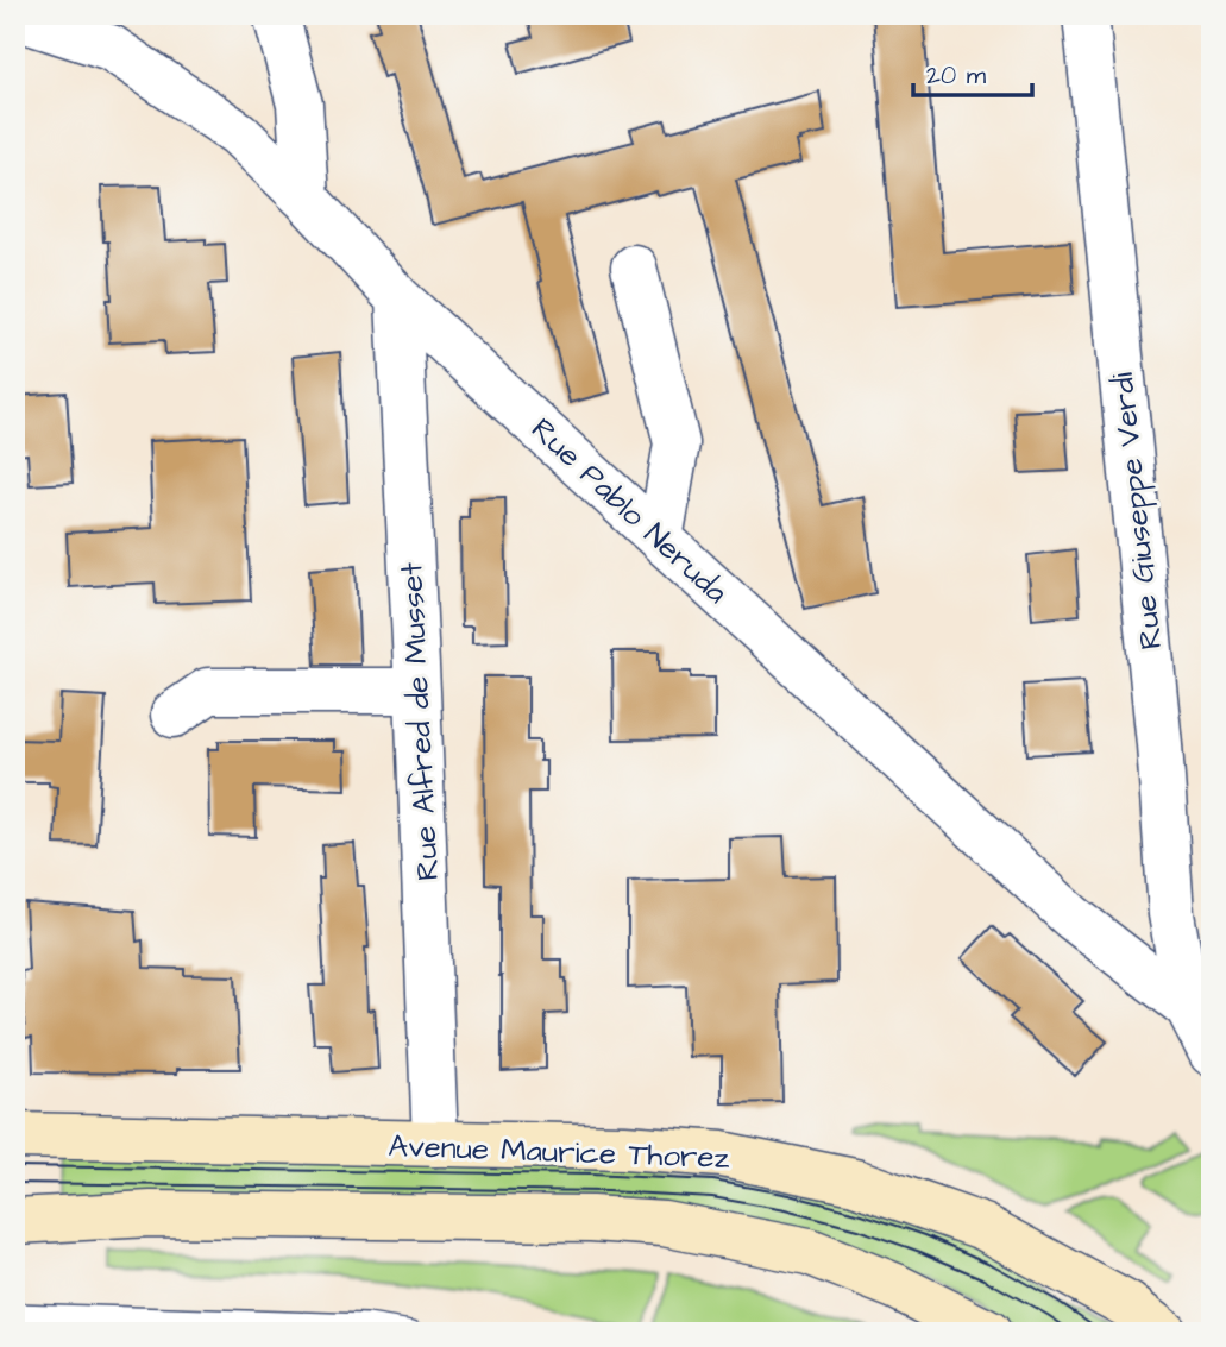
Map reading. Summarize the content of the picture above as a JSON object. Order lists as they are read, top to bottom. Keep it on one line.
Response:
{"streets":{"street":["Rue Pablo Neruda","Rue Giuseppe Verdi","Rue Alfred de Musset","Avenue Maurice Thorez"]},"crossings":[["Rue Pablo Neruda","Rue Giuseppe Verdi"],["Rue Pablo Neruda","Rue Alfred de Musset"],["Rue Alfred de Musset","Avenue Maurice Thorez"]],"scale_bar":"20 m"}
